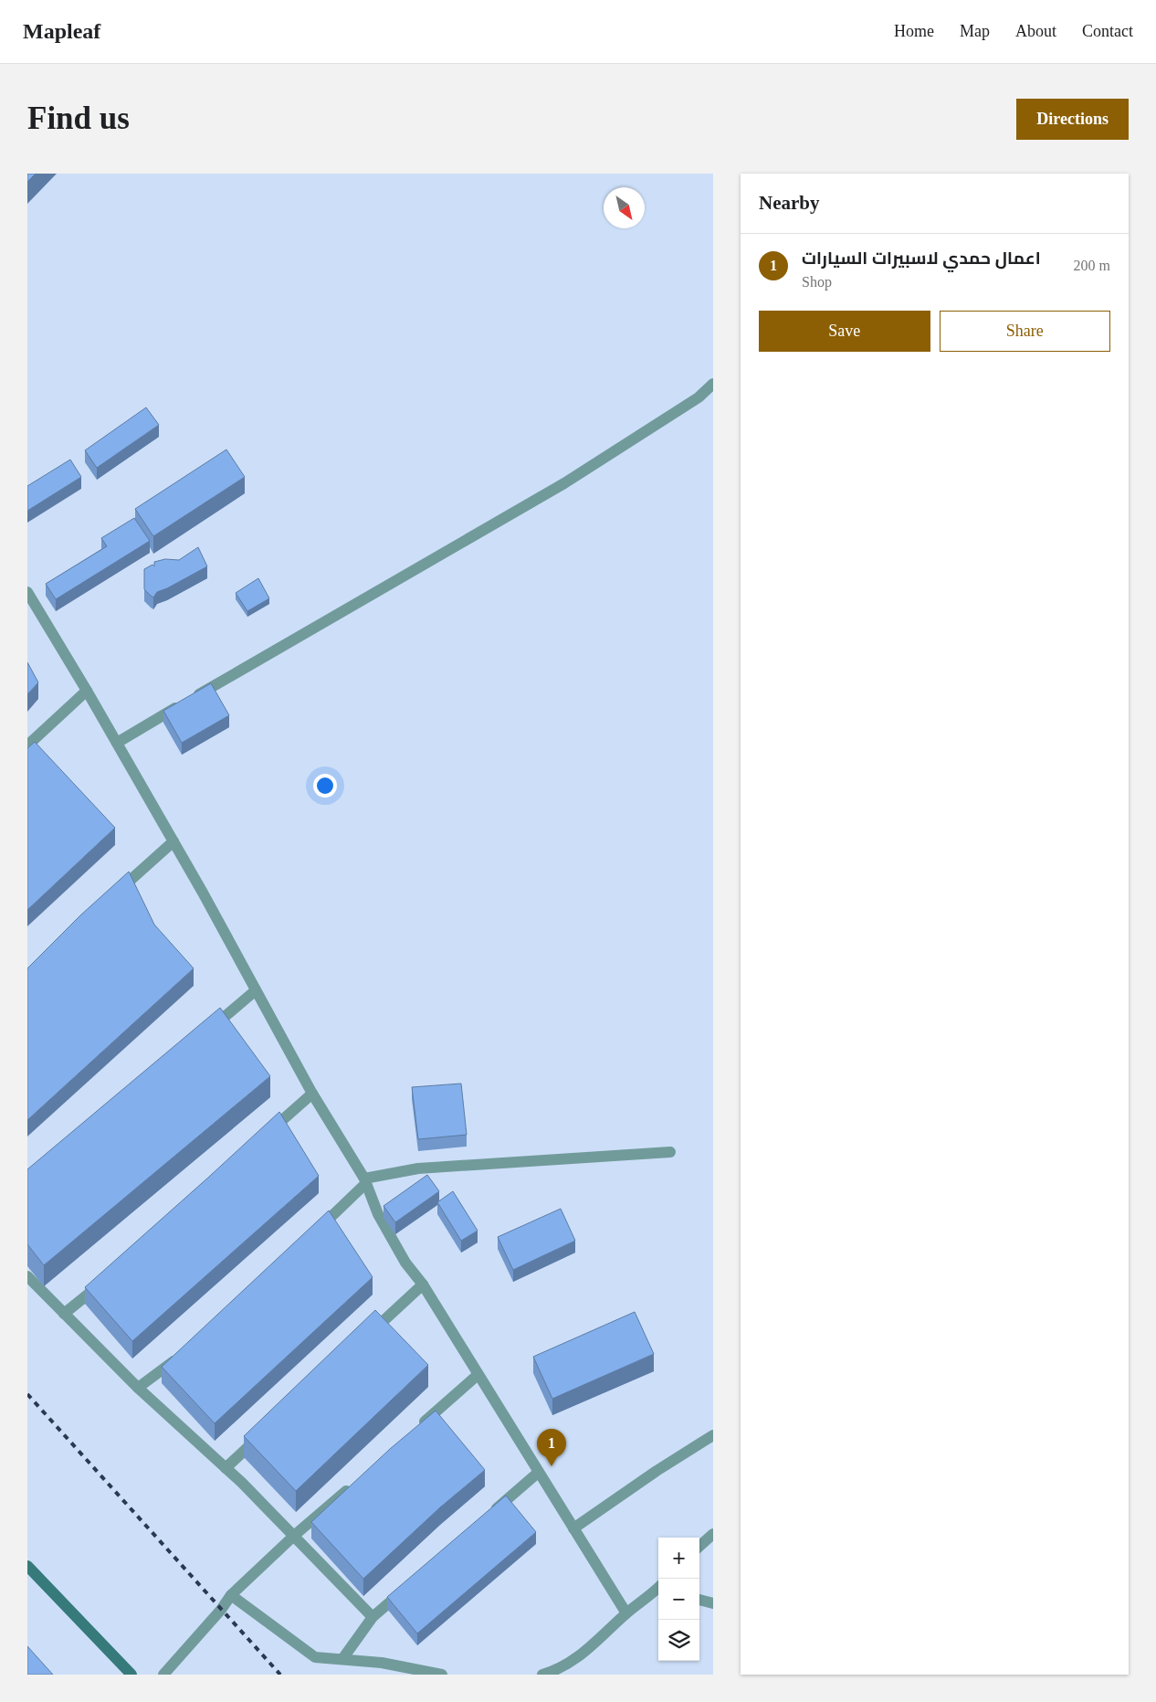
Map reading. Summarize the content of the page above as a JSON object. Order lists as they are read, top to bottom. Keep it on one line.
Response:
{"north":"bottom right","page":{"header":"Mapleaf","nav":["Home","Map","About","Contact"],"buttons":["Directions",["Save","Share"]],"title":"Find us","heading":"Nearby","list":[{"mark":"1","name":"اعمال حمدي لاسبيرات السيارات","note":"Shop","value":"200 m"}],"pins":"1","map_buttons":["+","−"]}}
